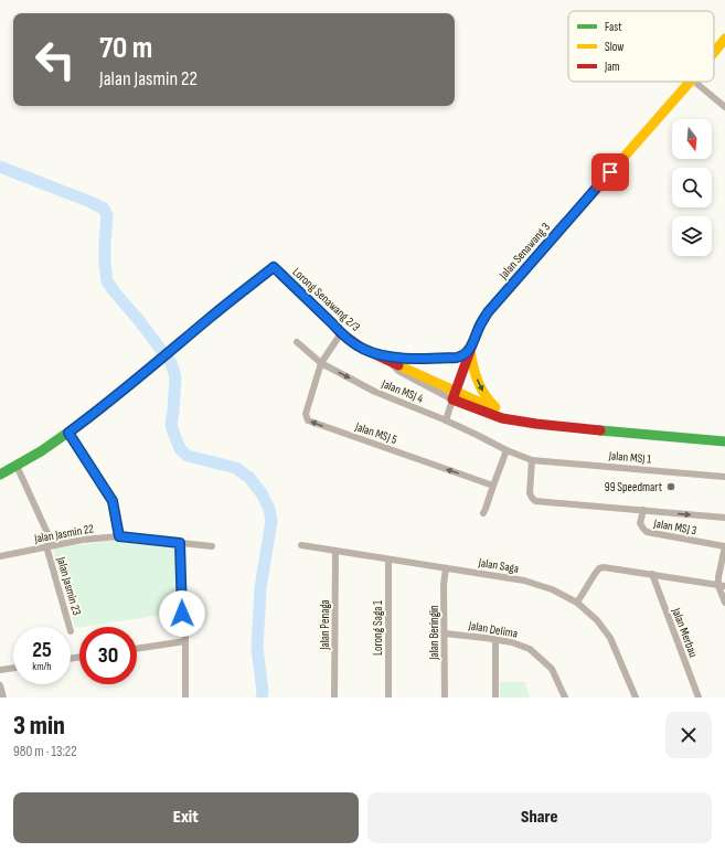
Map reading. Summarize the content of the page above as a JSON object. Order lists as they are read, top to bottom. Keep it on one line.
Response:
{"streets":{"street":["Jalan Senawang 3","Lorong Senawang 2/3","Jalan MSJ 4","Jalan MSJ 5","Jalan MSJ 1","Jalan MSJ 3","Jalan Jasmin 22","Jalan Saga","Jalan Jasmin 23","Jalan Penaga","Lorong Saga 1","Jalan Delima","Jalan Beringin","Jalan Merbau"]},"crossings":[["Jalan Senawang 3","Lorong Senawang 2/3"],["Lorong Senawang 2/3","Jalan MSJ 5"],["Jalan MSJ 4","Jalan MSJ 5"],["Jalan MSJ 4","Jalan MSJ 1"],["Jalan Jasmin 22","Jalan Jasmin 23"],["Jalan Saga","Jalan Penaga"],["Jalan Saga","Lorong Saga 1"],["Jalan Saga","Jalan Beringin"],["Jalan Delima","Jalan Beringin"]],"one_way":["Jalan MSJ 4","Jalan MSJ 5"],"places":["99 Speedmart"],"legend":["Fast","Slow","Jam"],"north":"bottom","page":{"turn":["70 m","Jalan Jasmin 22"],"speed":"25 km/h","limit":"30","heading":["3 min","980 m · 13:22"],"buttons":["Exit","Share"]}}
